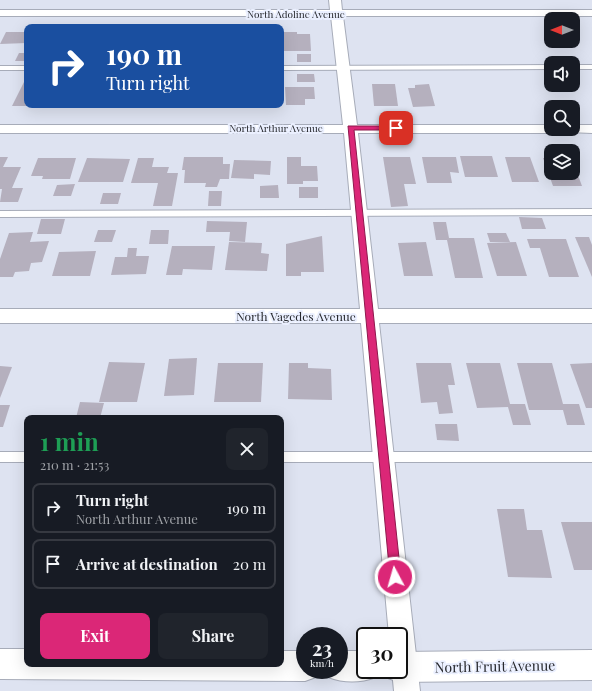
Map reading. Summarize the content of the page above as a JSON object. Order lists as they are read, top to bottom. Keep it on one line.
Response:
{"streets":{"street":["North Adoline Avenue","North Arthur Avenue","North Vagedes Avenue","North Fruit Avenue"]},"north":"left","page":{"turn":["190 m","Turn right"],"heading":["1 min","210 m · 21:53"],"list":[{"name":"Turn right","note":"North Arthur Avenue","value":"190 m"},{"name":"Arrive at destination","value":"20 m"}],"buttons":["Exit","Share"],"speed":"23 km/h","limit":"30"}}
